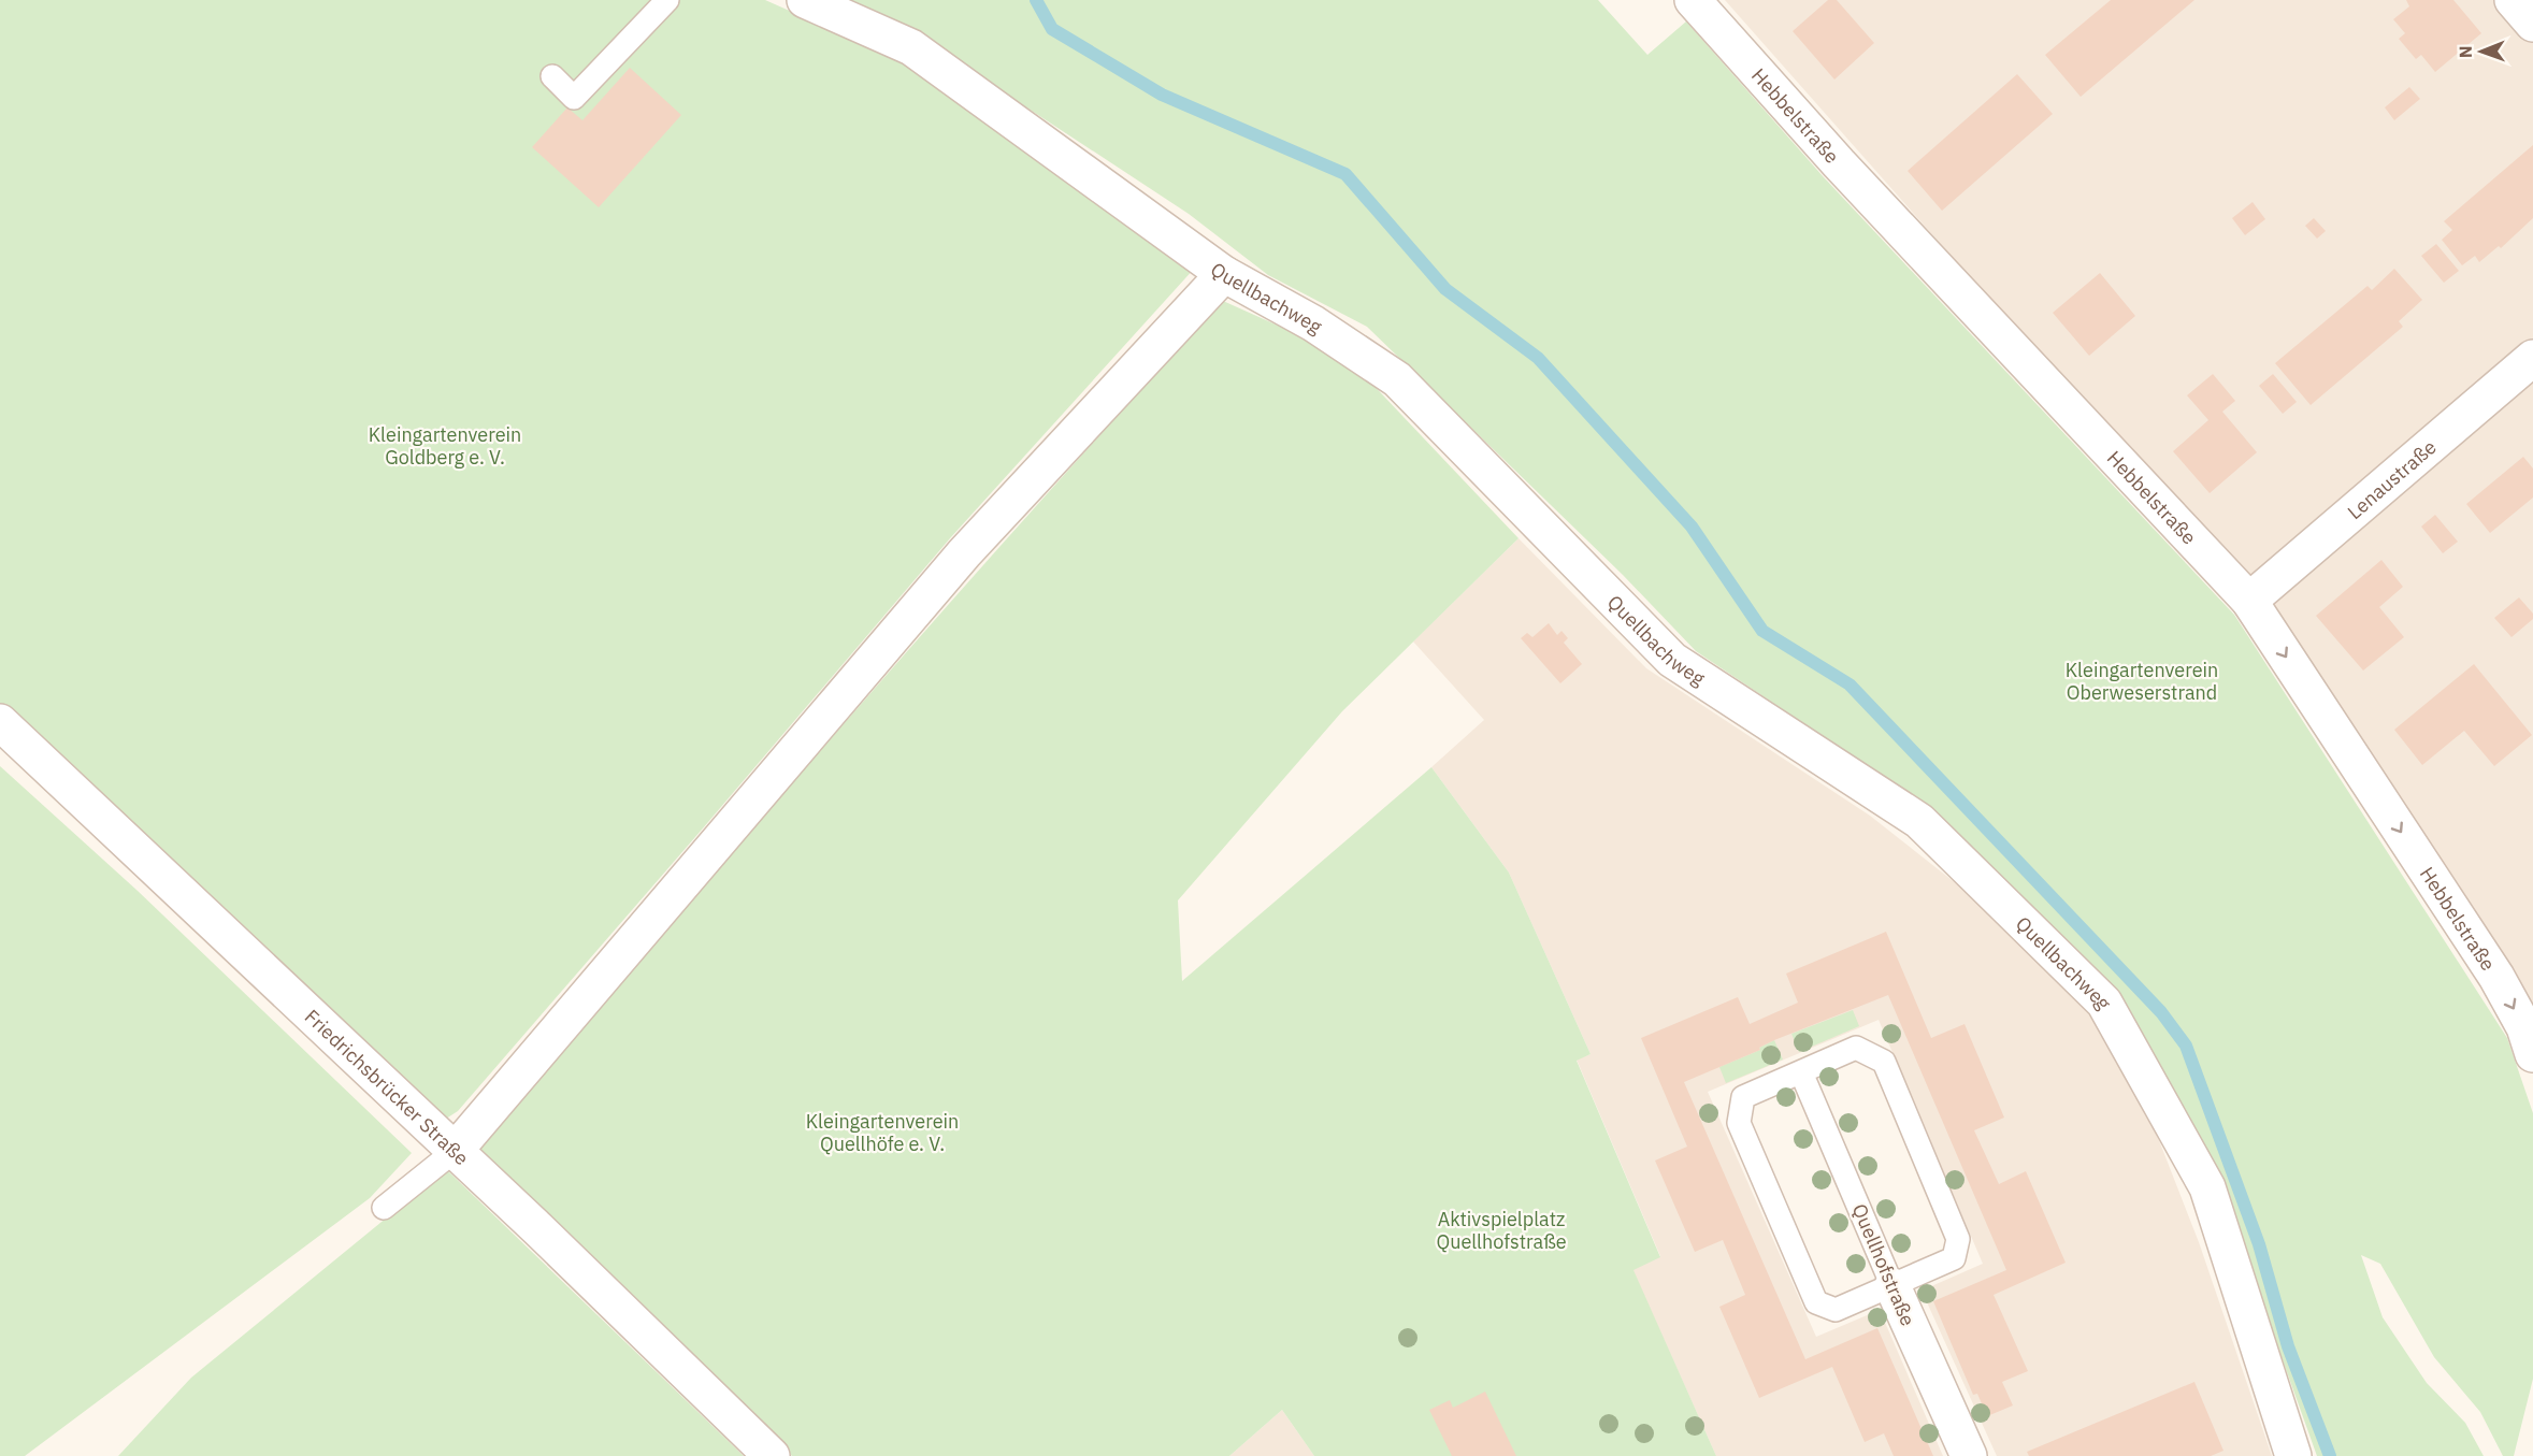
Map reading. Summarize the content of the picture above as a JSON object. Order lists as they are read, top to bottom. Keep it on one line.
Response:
{"streets":{"street":["Hebbelstraße","Quellbachweg","Lenaustraße","Friedrichsbrücker Straße","Quellhofstraße"]},"crossings":[["Hebbelstraße","Lenaustraße"]],"one_way":["Hebbelstraße"],"parks":["Kleingartenverein Goldberg e. V.","Kleingartenverein Oberweserstrand","Kleingartenverein Quellhöfe e. V.","Aktivspielplatz Quellhofstraße"],"north":"left"}
